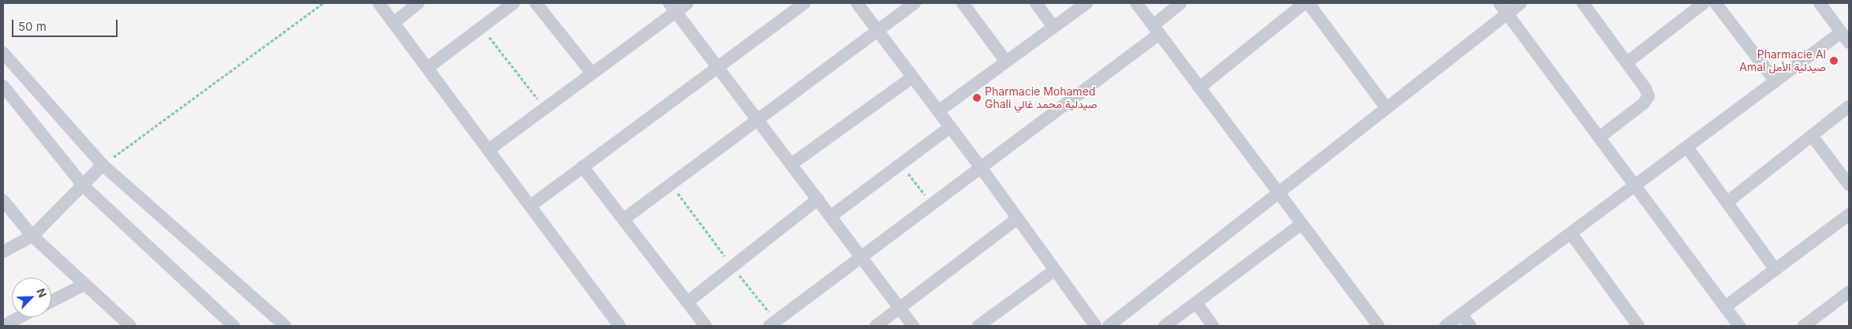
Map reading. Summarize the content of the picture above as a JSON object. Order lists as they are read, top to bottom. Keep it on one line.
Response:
{"places":["Pharmacie Al Amal صيدلية الأمل","Pharmacie Mohamed Ghali صيدلية محمد غالي"],"scale_bar":"50 m","north":"top right"}
